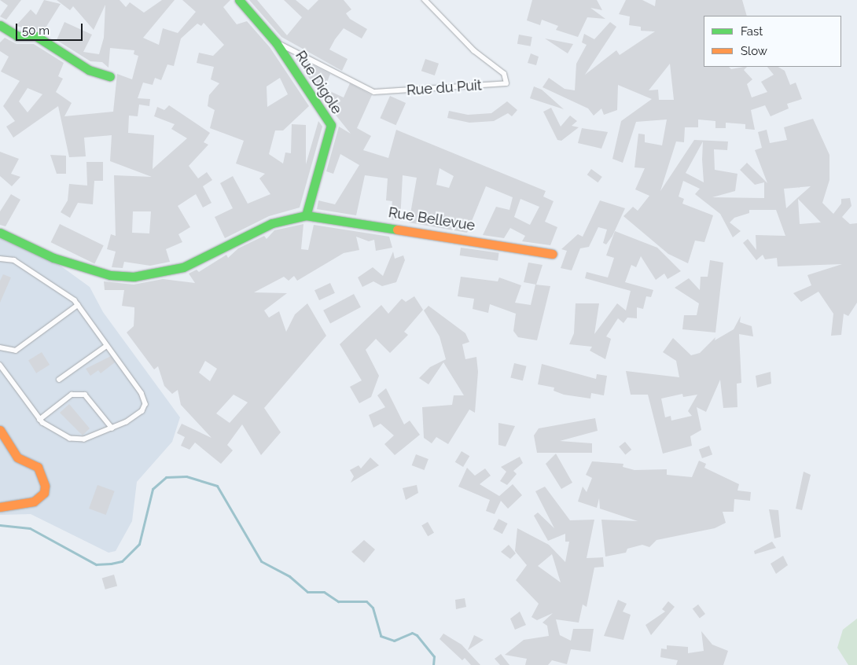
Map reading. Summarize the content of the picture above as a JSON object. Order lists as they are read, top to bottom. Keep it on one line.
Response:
{"streets":{"street":["Rue Digole","Rue Bellevue"],"lane":["Rue du Puit"]},"crossings":[["Rue Digole","Rue du Puit"],["Rue Digole","Rue Bellevue"]],"legend":["Fast","Slow"],"scale_bar":"50 m"}
